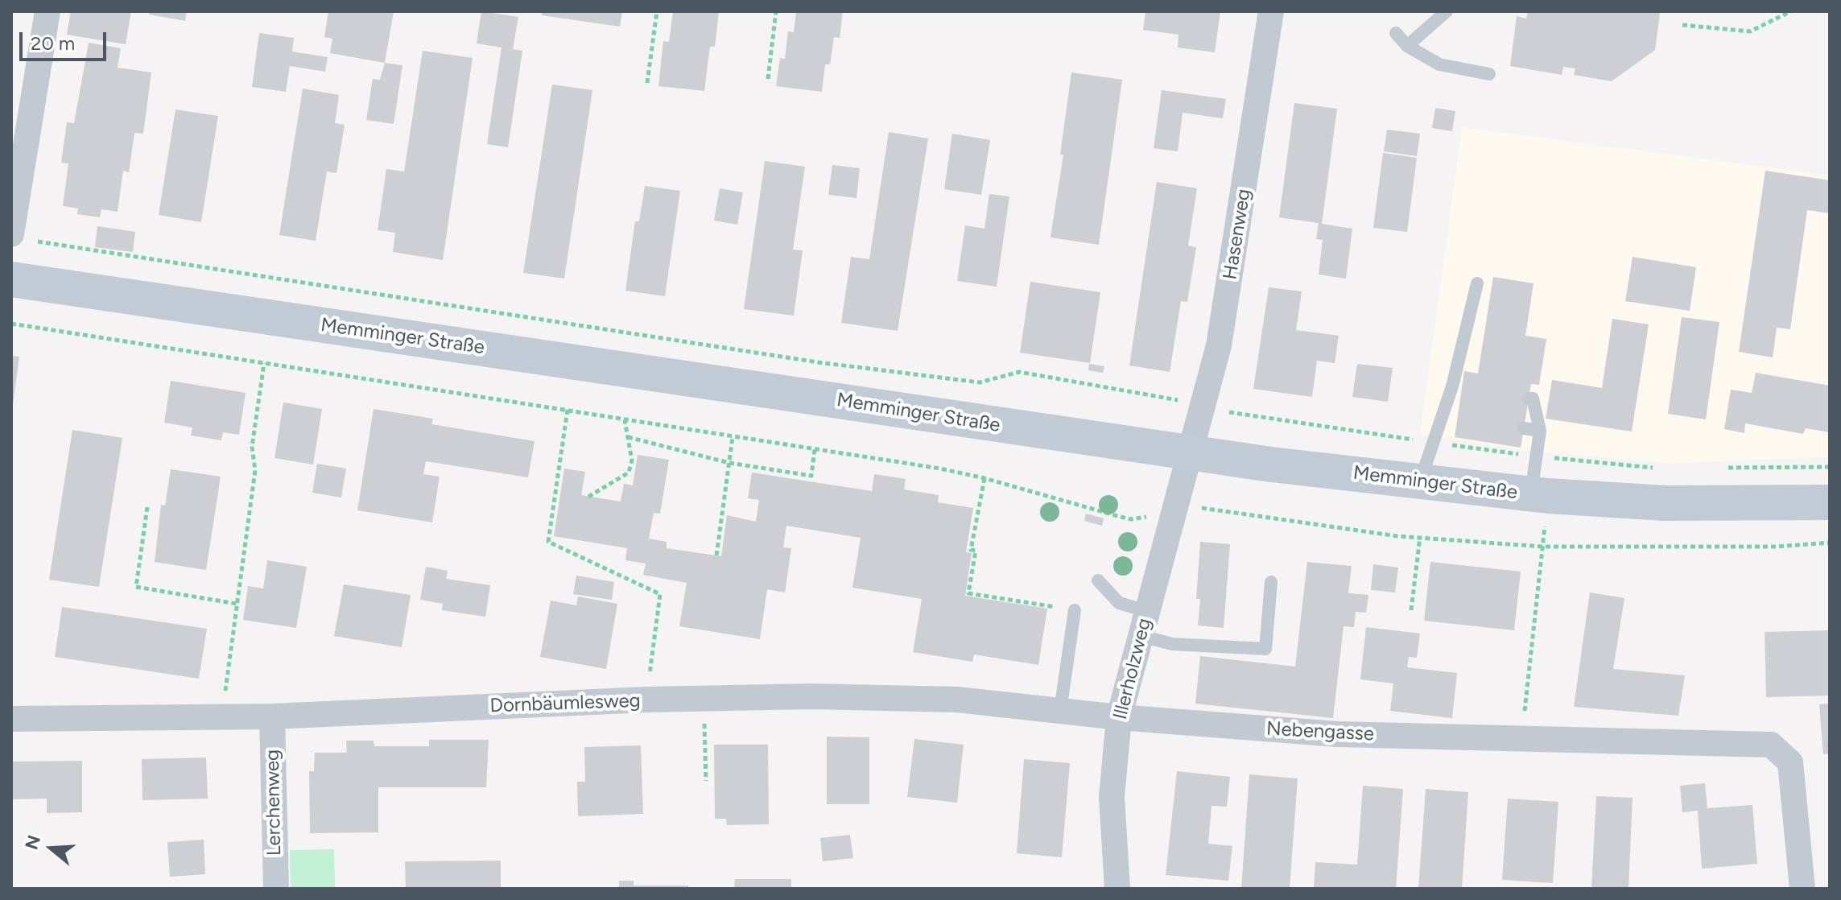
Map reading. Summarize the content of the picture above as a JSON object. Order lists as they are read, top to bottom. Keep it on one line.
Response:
{"streets":{"main road":["Memminger Straße"],"street":["Hasenweg","Illerholzweg","Dornbäumlesweg","Nebengasse","Lerchenweg"]},"crossings":[["Hasenweg","Memminger Straße"],["Hasenweg","Illerholzweg"],["Memminger Straße","Illerholzweg"],["Illerholzweg","Dornbäumlesweg"],["Illerholzweg","Nebengasse"],["Dornbäumlesweg","Nebengasse"],["Dornbäumlesweg","Lerchenweg"]],"scale_bar":"20 m","north":"left"}
